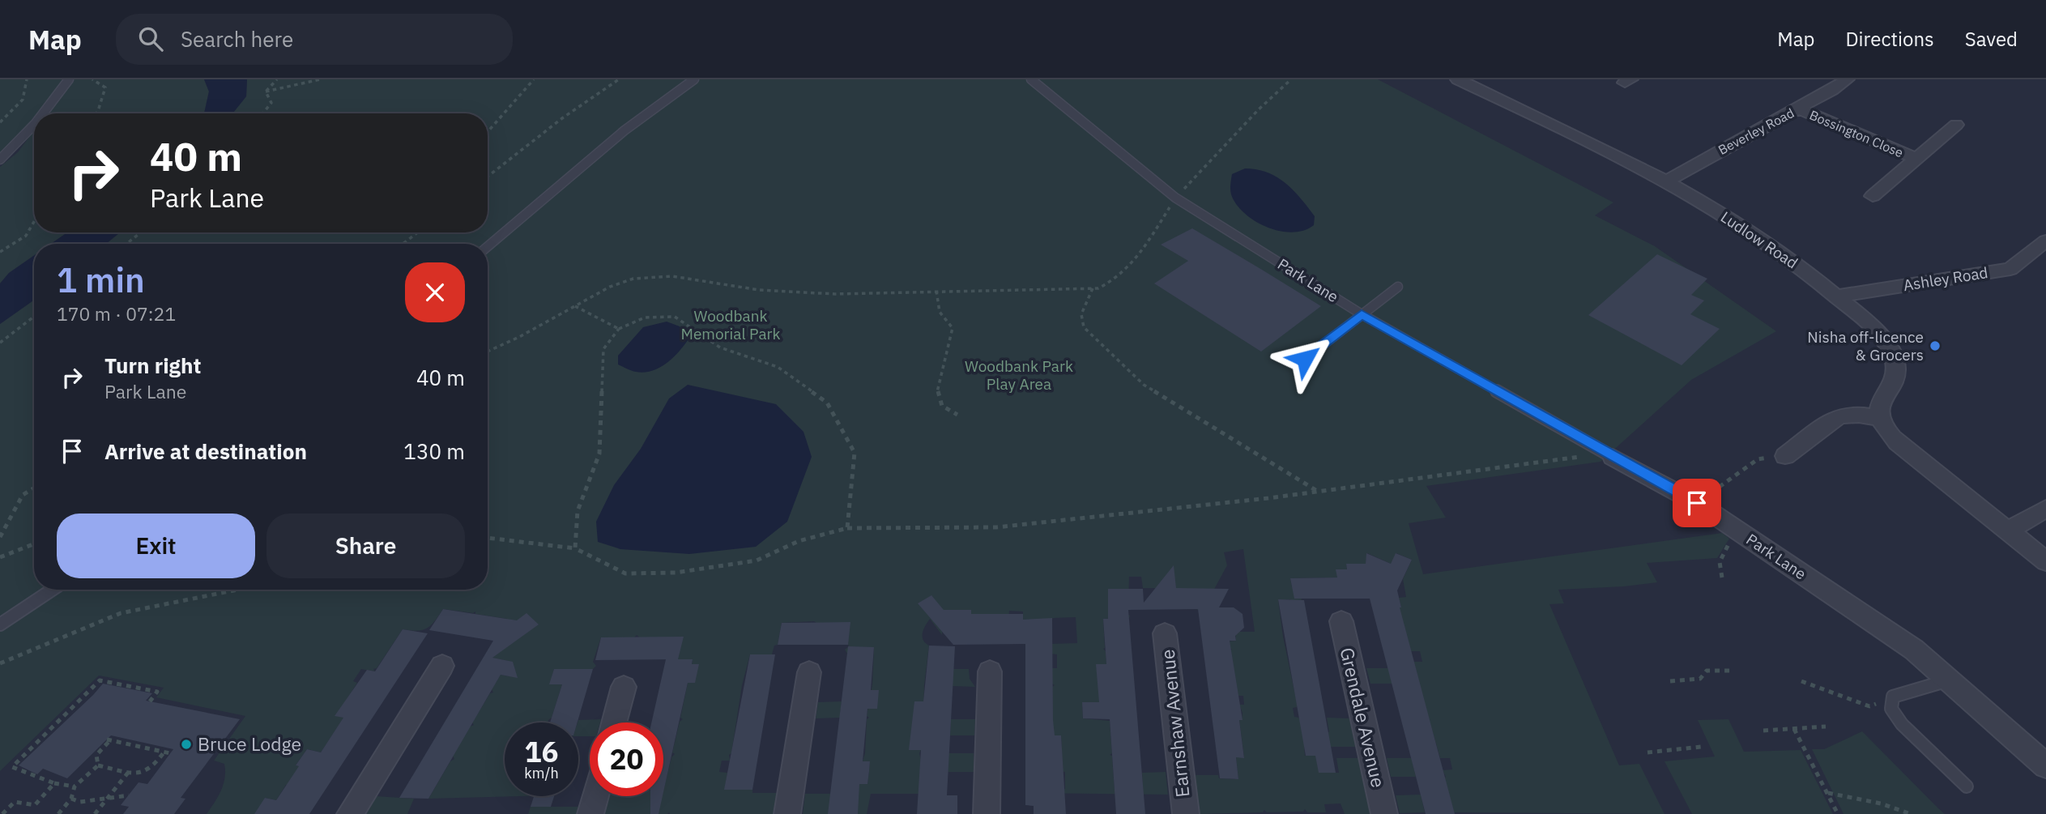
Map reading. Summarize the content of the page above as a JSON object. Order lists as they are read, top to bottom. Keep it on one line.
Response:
{"streets":{"street":["Beverley Road","Bossington Close","Ludlow Road","Ashley Road","Park Lane","Grendale Avenue","Earnshaw Avenue"]},"crossings":[["Beverley Road","Bossington Close"],["Beverley Road","Ludlow Road"],["Ludlow Road","Ashley Road"]],"parks":["Woodbank Memorial Park","Woodbank Park Play Area"],"places":["Nisha off-licence & Grocers","Bruce Lodge"],"page":{"header":"Map","search":"Search here","nav":["Map","Directions","Saved"],"turn":["40 m","Park Lane"],"heading":["1 min","170 m · 07:21"],"list":[{"name":"Turn right","note":"Park Lane","value":"40 m"},{"name":"Arrive at destination","value":"130 m"}],"buttons":["Exit","Share"],"speed":"16 km/h","limit":"20"}}
